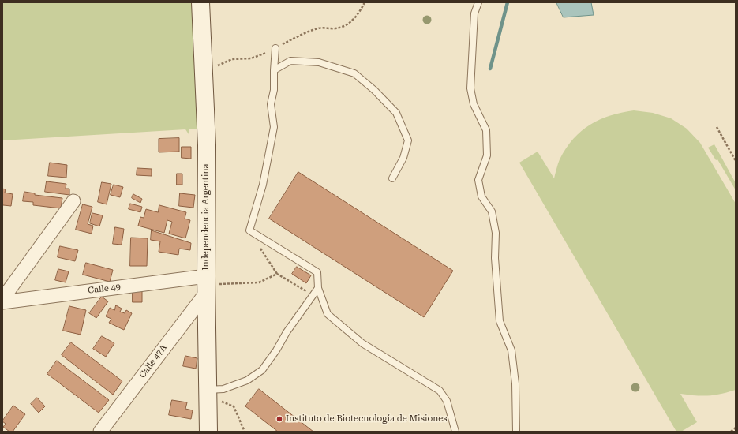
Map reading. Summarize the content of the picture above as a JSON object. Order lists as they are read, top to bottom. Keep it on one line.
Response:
{"streets":{"main road":["Independencia Argentina"],"street":["Calle 49","Calle 47A"]},"crossings":[["Independencia Argentina","Calle 49"],["Independencia Argentina","Calle 47A"],["Calle 49","Calle 47A"]],"places":["Instituto de Biotecnología de Misiones"]}
